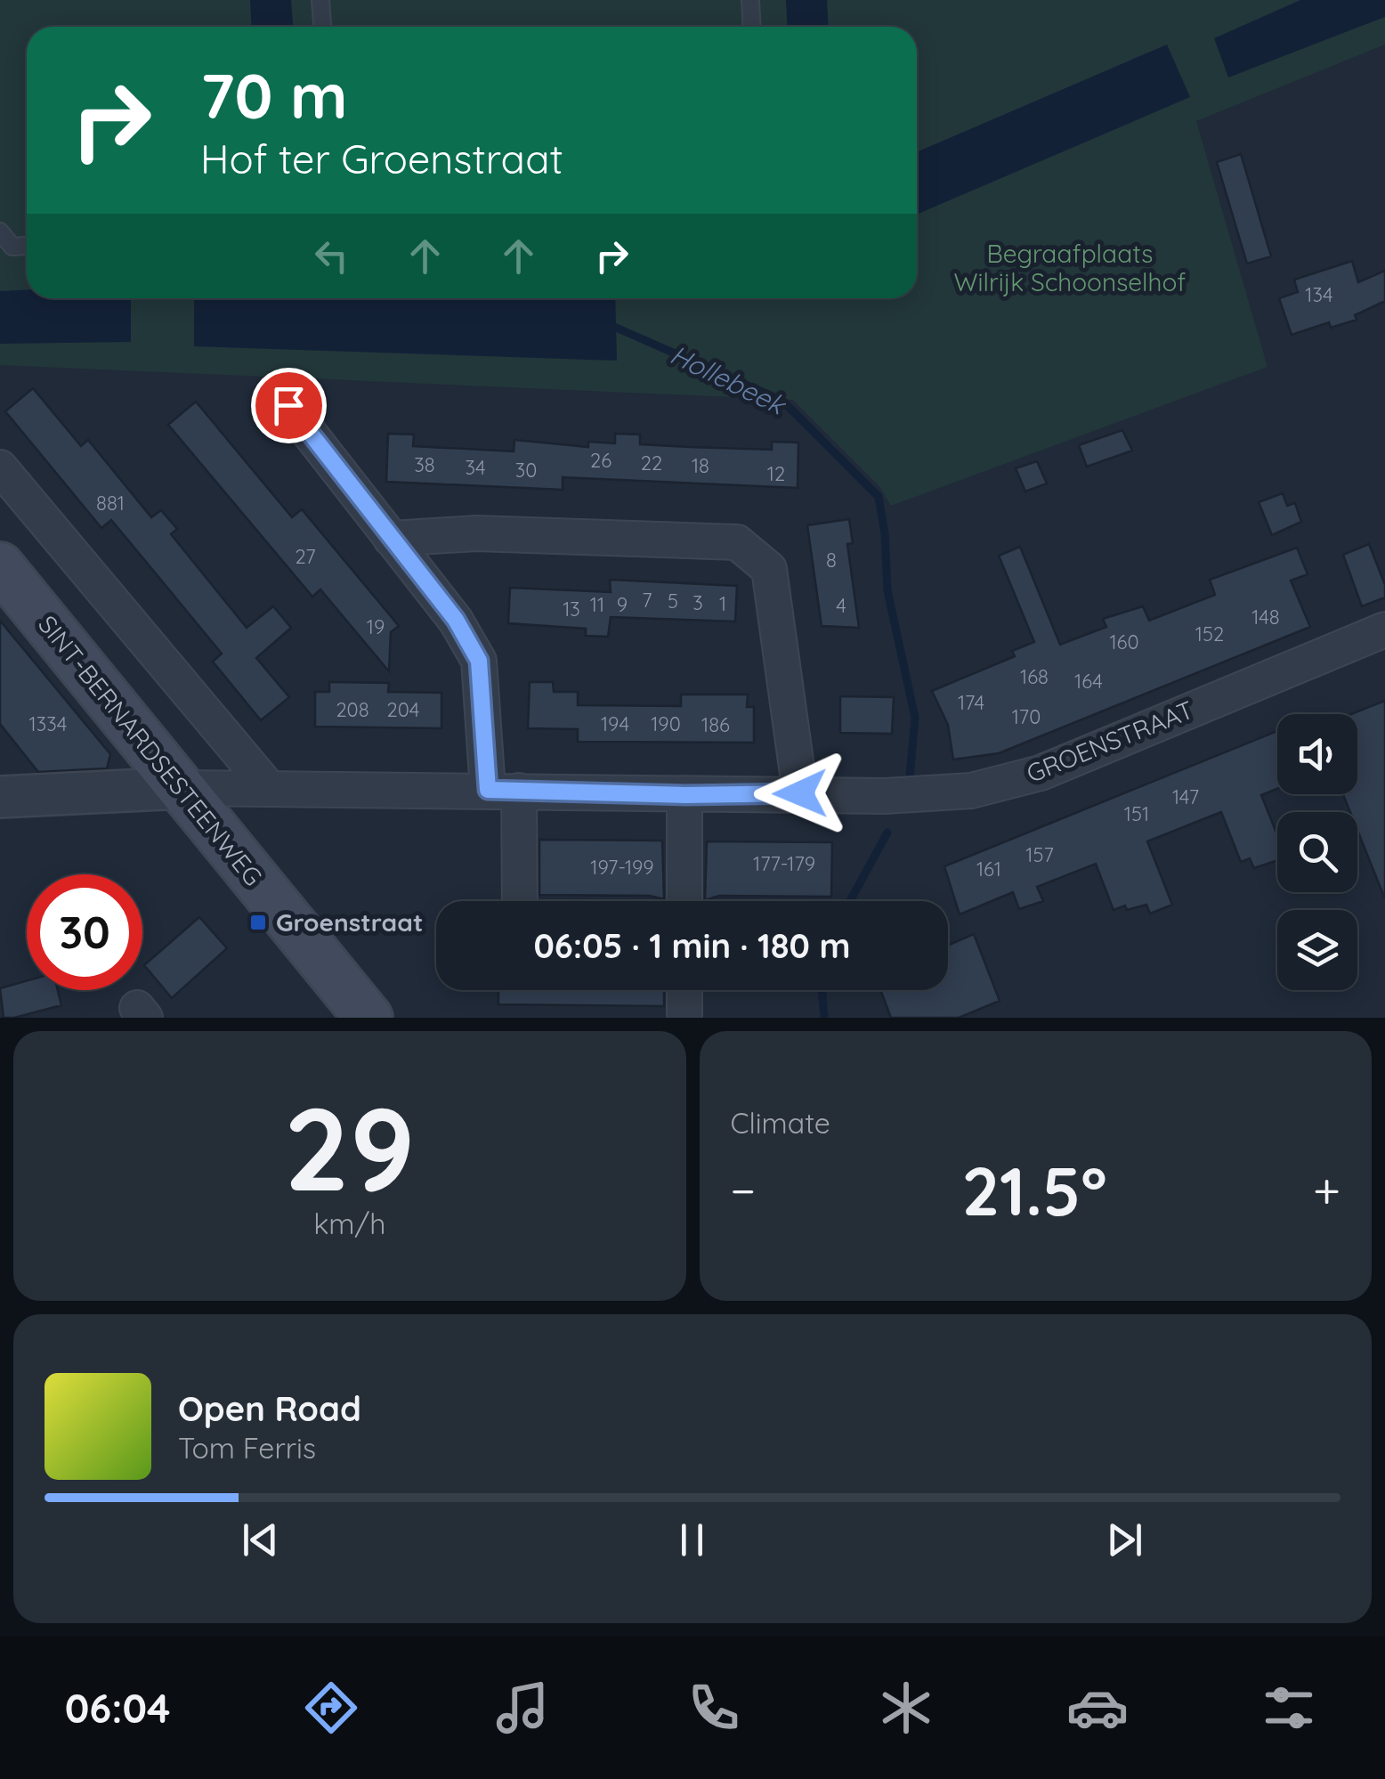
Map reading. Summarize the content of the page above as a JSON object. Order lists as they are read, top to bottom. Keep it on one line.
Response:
{"streets":{"main road":["SINT-BERNARDSESTEENWEG"],"street":["GROENSTRAAT"]},"crossings":[["GROENSTRAAT","SINT-BERNARDSESTEENWEG"]],"water":["Hollebeek"],"parks":["Begraafplaats Wilrijk Schoonselhof"],"places":{"transit":["Groenstraat"]},"house_numbers":["134","26","22","38","18","34","30","12","881","27","8","7","5","3","1","11","9","4","13","148","19","152","160","168","164","174","208","204","170","1334","194","190","186","147","151","157","177-179","197-199","161"],"page":{"turn":["70 m","Hof ter Groenstraat"],"limit":"30","trip":"06:05 · 1 min · 180 m","tile":[["29","km/h"],"Climate"],"heat":["−","21.5°","+"],"song":["Open Road","Tom Ferris"],"tabs":"06:04"}}
